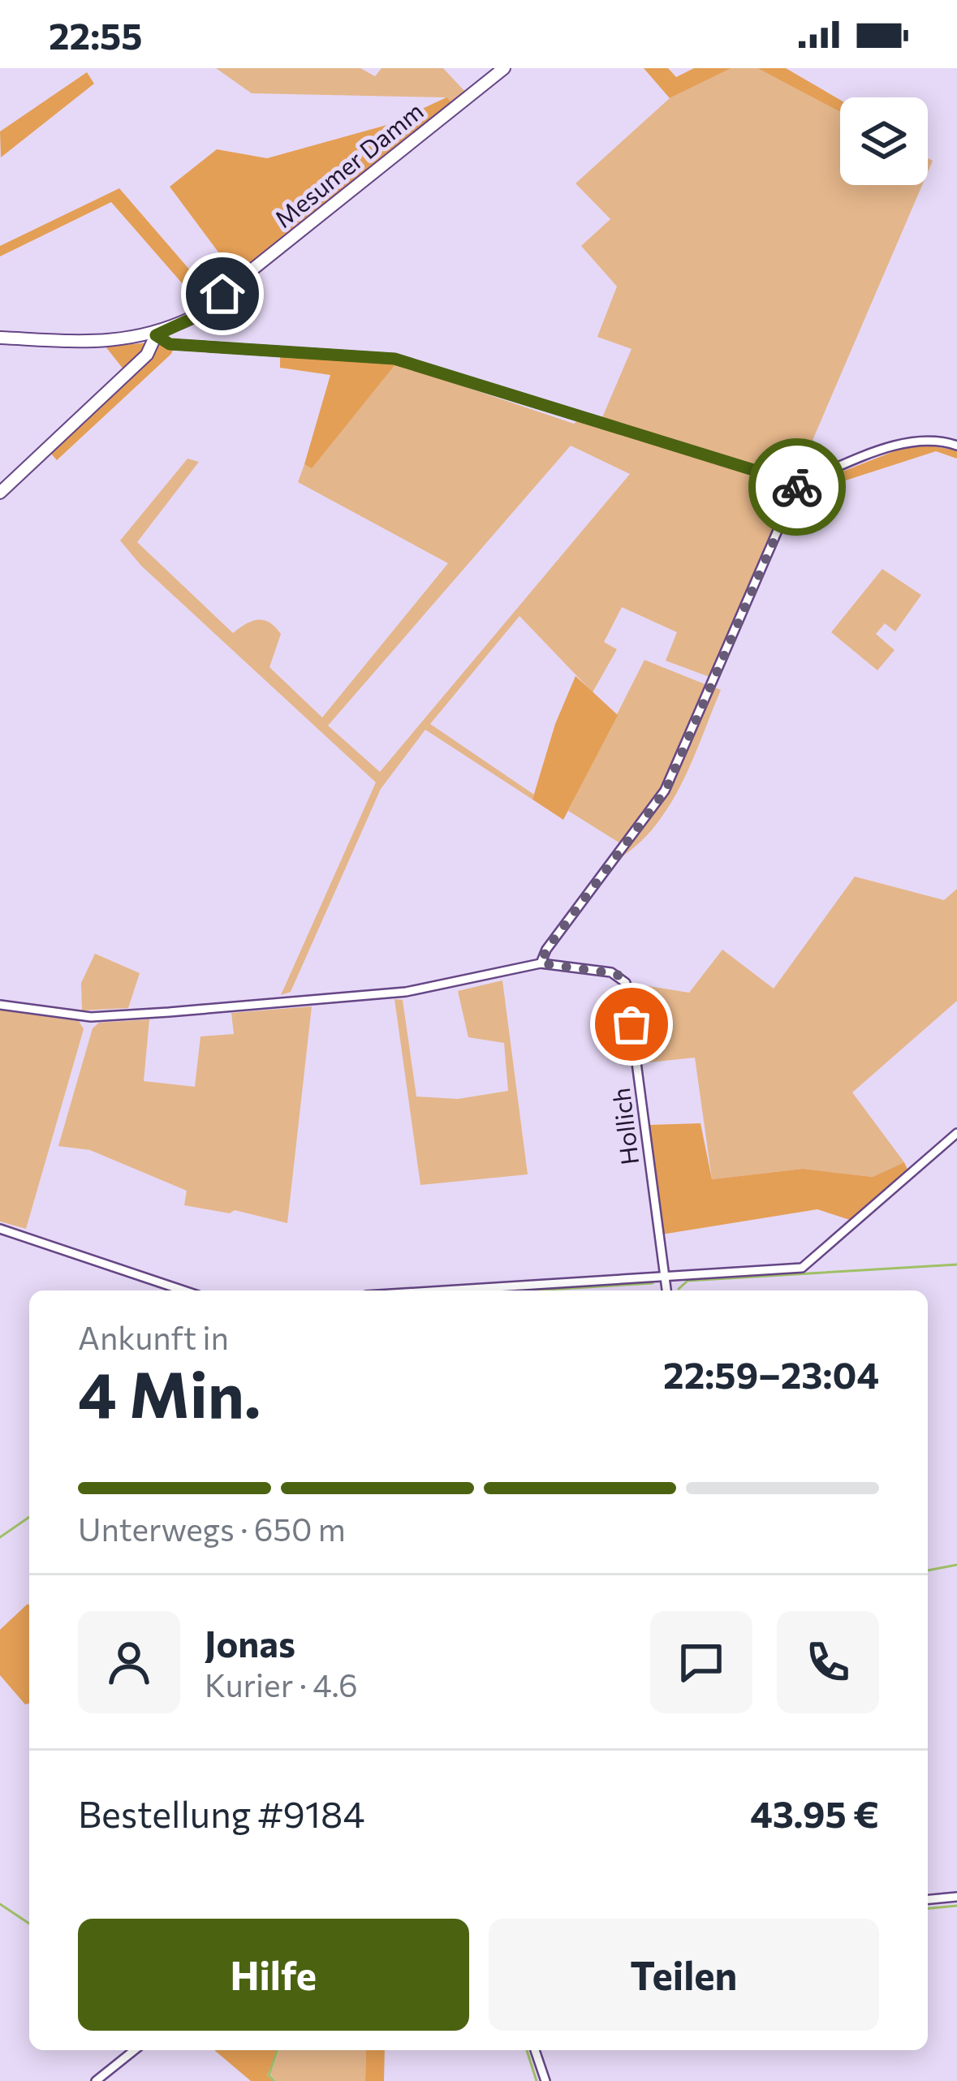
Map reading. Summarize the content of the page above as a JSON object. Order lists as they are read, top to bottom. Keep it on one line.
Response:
{"streets":{"main road":["Mesumer Damm"],"street":["Hollich"]},"page":{"status":"22:55","heading":["4 Min.","Ankunft in","22:59–23:04"],"panel":["Jonas","Kurier · 4.6","Bestellung #9184","43.95 €"],"bar":"Unterwegs · 650 m","buttons":["Hilfe","Teilen"]}}
